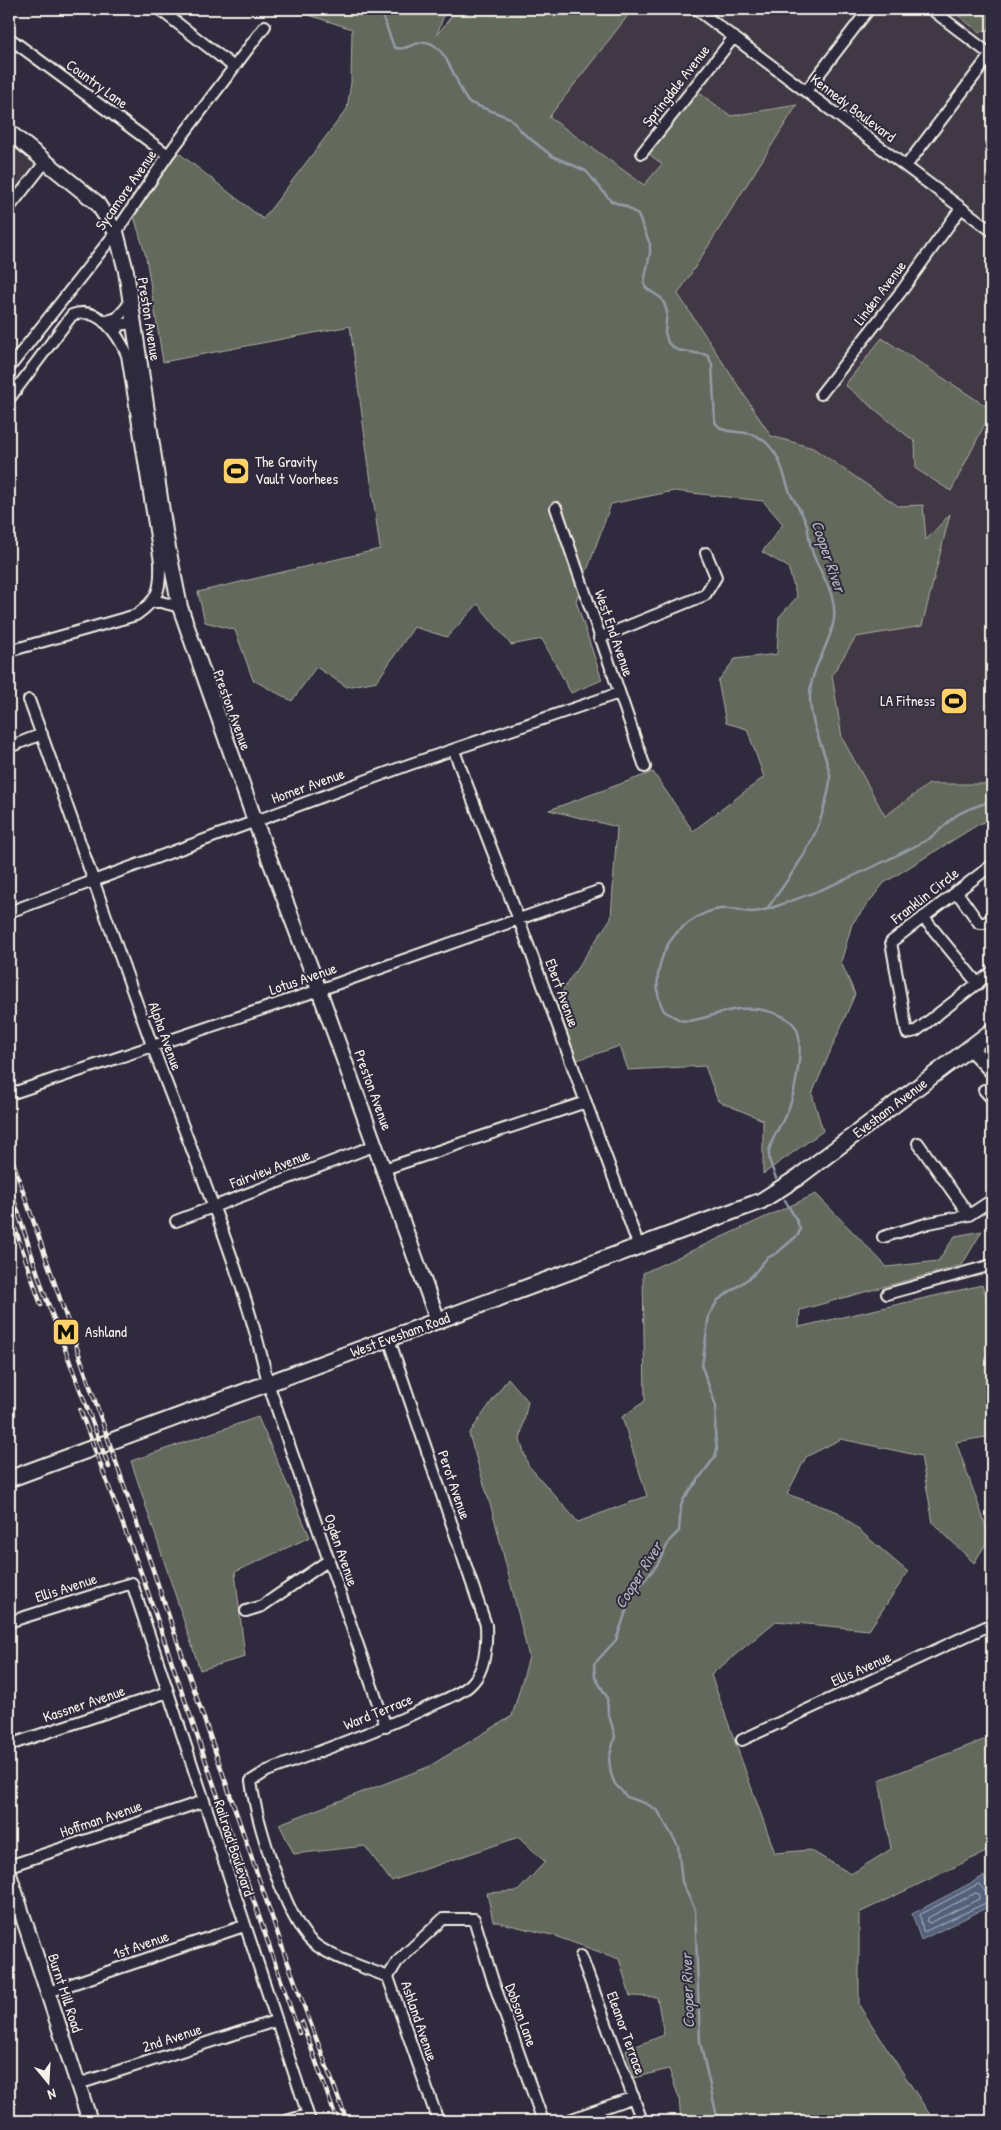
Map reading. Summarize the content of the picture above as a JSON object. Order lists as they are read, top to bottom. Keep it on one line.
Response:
{"streets":{"main road":["Evesham Avenue","West Evesham Road"],"street":["Country Lane","Springdale Avenue","Kennedy Boulevard","Sycamore Avenue","Linden Avenue","Preston Avenue","West End Avenue","Homer Avenue","Franklin Circle","Lotus Avenue","Ebert Avenue","Alpha Avenue","Fairview Avenue","Perot Avenue","Ogden Avenue","Ellis Avenue","Kassner Avenue","Ward Terrace","Hoffman Avenue","Railroad Boulevard","1st Avenue","Burnt Mill Road","Dobson Lane","Ashland Avenue","Eleanor Terrace","2nd Avenue"]},"crossings":[["Country Lane","Sycamore Avenue"],["Springdale Avenue","Kennedy Boulevard"],["Kennedy Boulevard","Linden Avenue"],["Sycamore Avenue","Preston Avenue"],["Preston Avenue","Homer Avenue"],["Preston Avenue","Lotus Avenue"],["Preston Avenue","Fairview Avenue"],["Preston Avenue","West Evesham Road"],["West End Avenue","Homer Avenue"],["Homer Avenue","Ebert Avenue"],["Homer Avenue","Alpha Avenue"],["Lotus Avenue","Ebert Avenue"],["Lotus Avenue","Alpha Avenue"],["Ebert Avenue","West Evesham Road"],["Alpha Avenue","Fairview Avenue"],["Alpha Avenue","West Evesham Road"],["Alpha Avenue","Ogden Avenue"],["Evesham Avenue","West Evesham Road"],["West Evesham Road","Perot Avenue"],["West Evesham Road","Ogden Avenue"],["Perot Avenue","Ward Terrace"],["Ogden Avenue","Ward Terrace"],["Ellis Avenue","Railroad Boulevard"],["Kassner Avenue","Railroad Boulevard"],["Ward Terrace","Ashland Avenue"],["Hoffman Avenue","Railroad Boulevard"],["Railroad Boulevard","1st Avenue"],["Railroad Boulevard","2nd Avenue"],["1st Avenue","Burnt Mill Road"],["Burnt Mill Road","2nd Avenue"],["Dobson Lane","Ashland Avenue"]],"water":["Cooper River"],"places":{"sports":["The Gravity Vault Voorhees","LA Fitness"],"metro station":["Ashland"]},"north":"bottom"}
